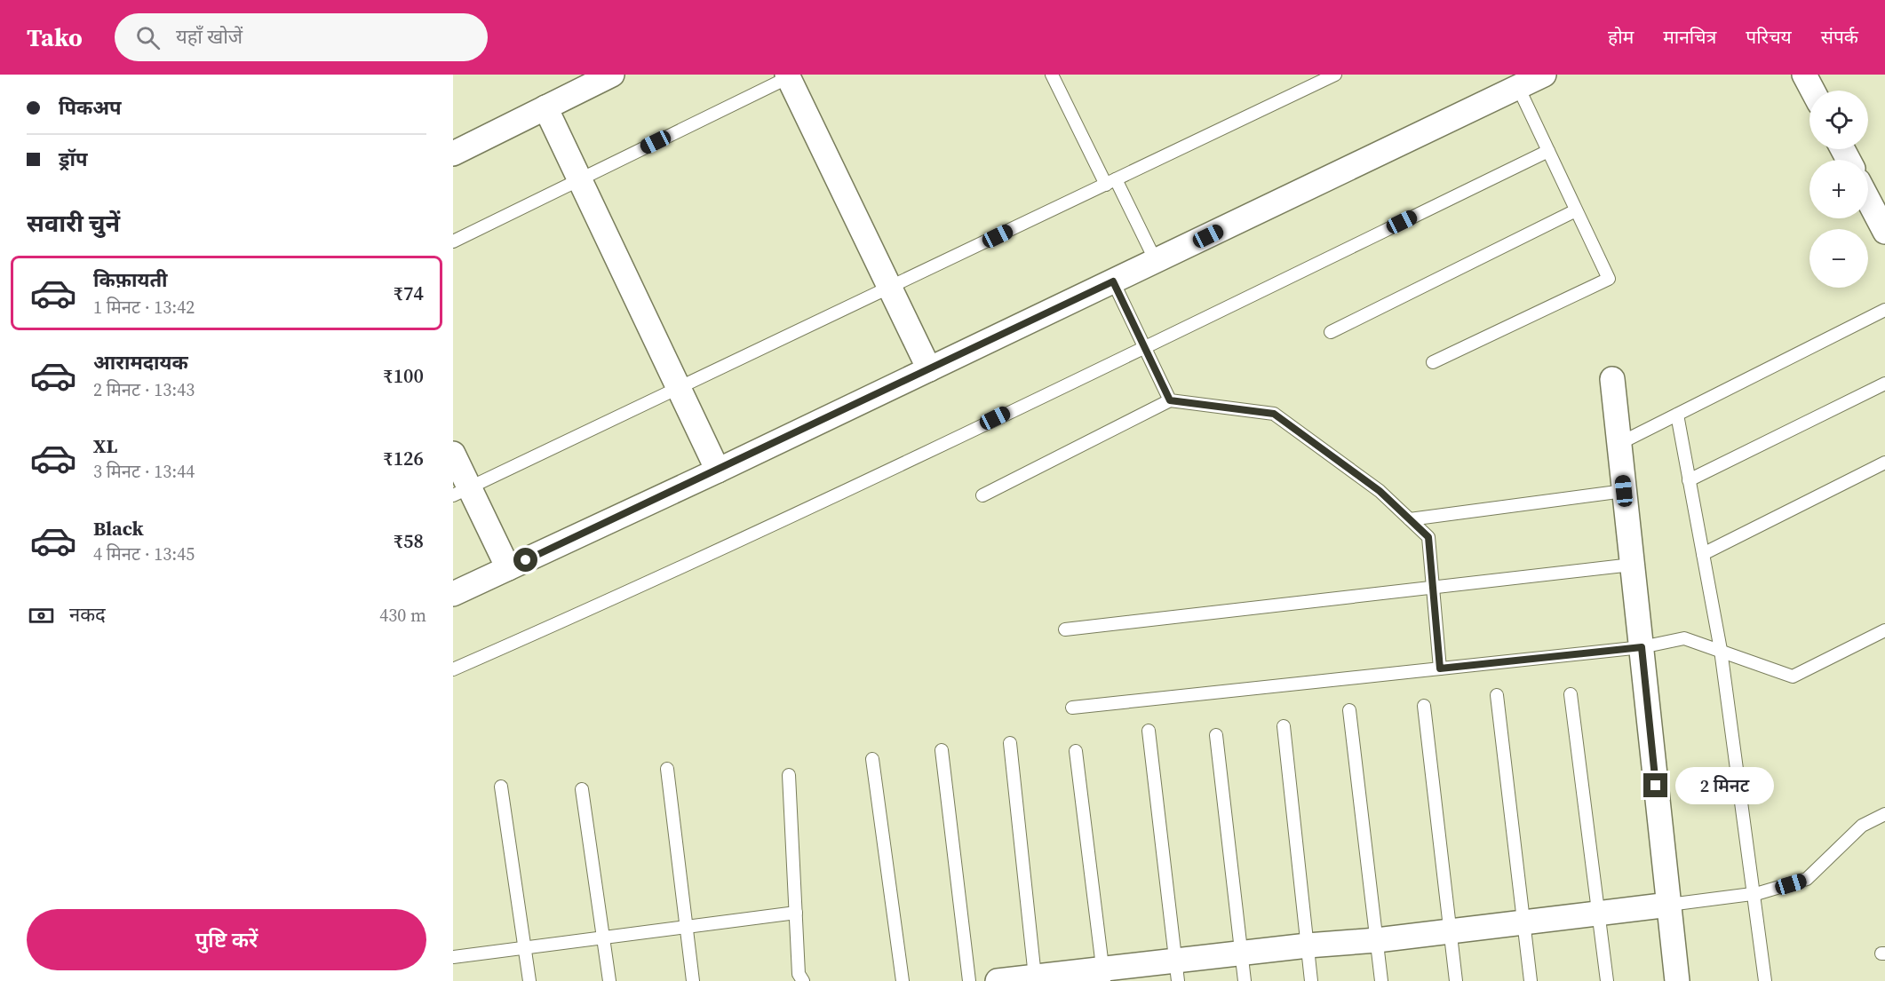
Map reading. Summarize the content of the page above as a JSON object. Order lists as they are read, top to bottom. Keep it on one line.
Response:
{"page":{"header":"Tako","search":"यहाँ खोजें","nav":["होम","मानचित्र","परिचय","संपर्क"],"banner":["पिकअप","ड्रॉप"],"map_buttons":["+","−"],"heading":"सवारी चुनें","list":[{"name":"किफ़ायती","note":"1 मिनट · 13:42","value":"₹74"},{"name":"आरामदायक","note":"2 मिनट · 13:43","value":"₹100"},{"name":"XL","note":"3 मिनट · 13:44","value":"₹126"},{"name":"Black","note":"4 मिनट · 13:45","value":"₹58"}],"pay":["नकद","430 m"],"bubble":"2 मिनट","buttons":"पुष्टि करें"}}
